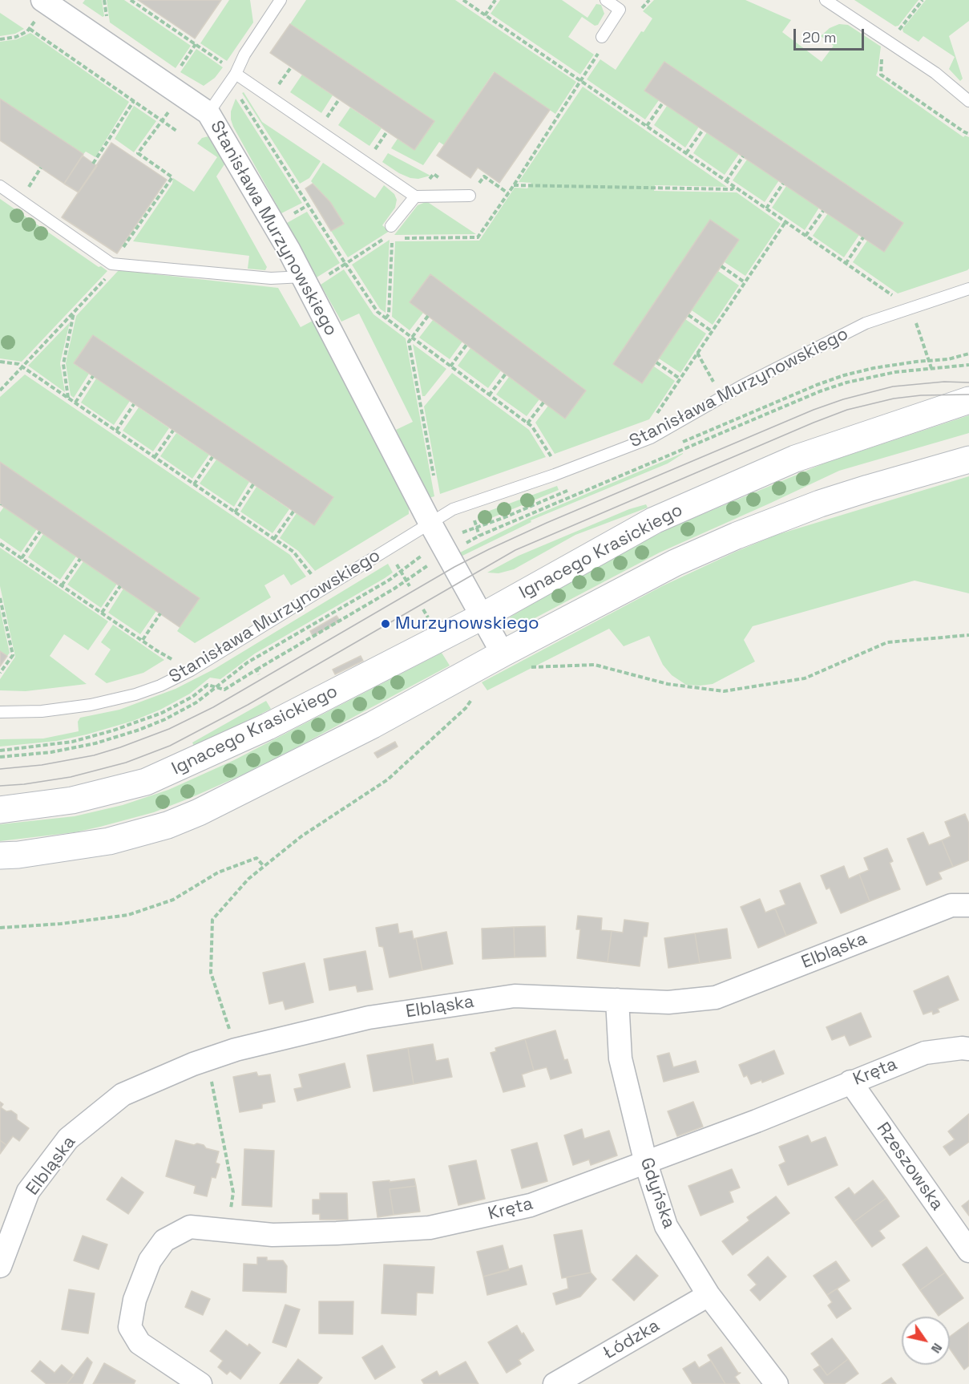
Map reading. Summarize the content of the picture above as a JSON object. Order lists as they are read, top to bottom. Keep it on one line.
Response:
{"streets":{"main road":["Ignacego Krasickiego"],"street":["Stanisława Murzynowskiego","Elbląska","Kręta","Rzeszowska","Gdyńska","Łódzka"]},"crossings":[["Stanisława Murzynowskiego","Ignacego Krasickiego"],["Elbląska","Gdyńska"],["Kręta","Rzeszowska"],["Kręta","Gdyńska"],["Gdyńska","Łódzka"]],"places":["Murzynowskiego"],"scale_bar":"20 m","north":"bottom right"}
